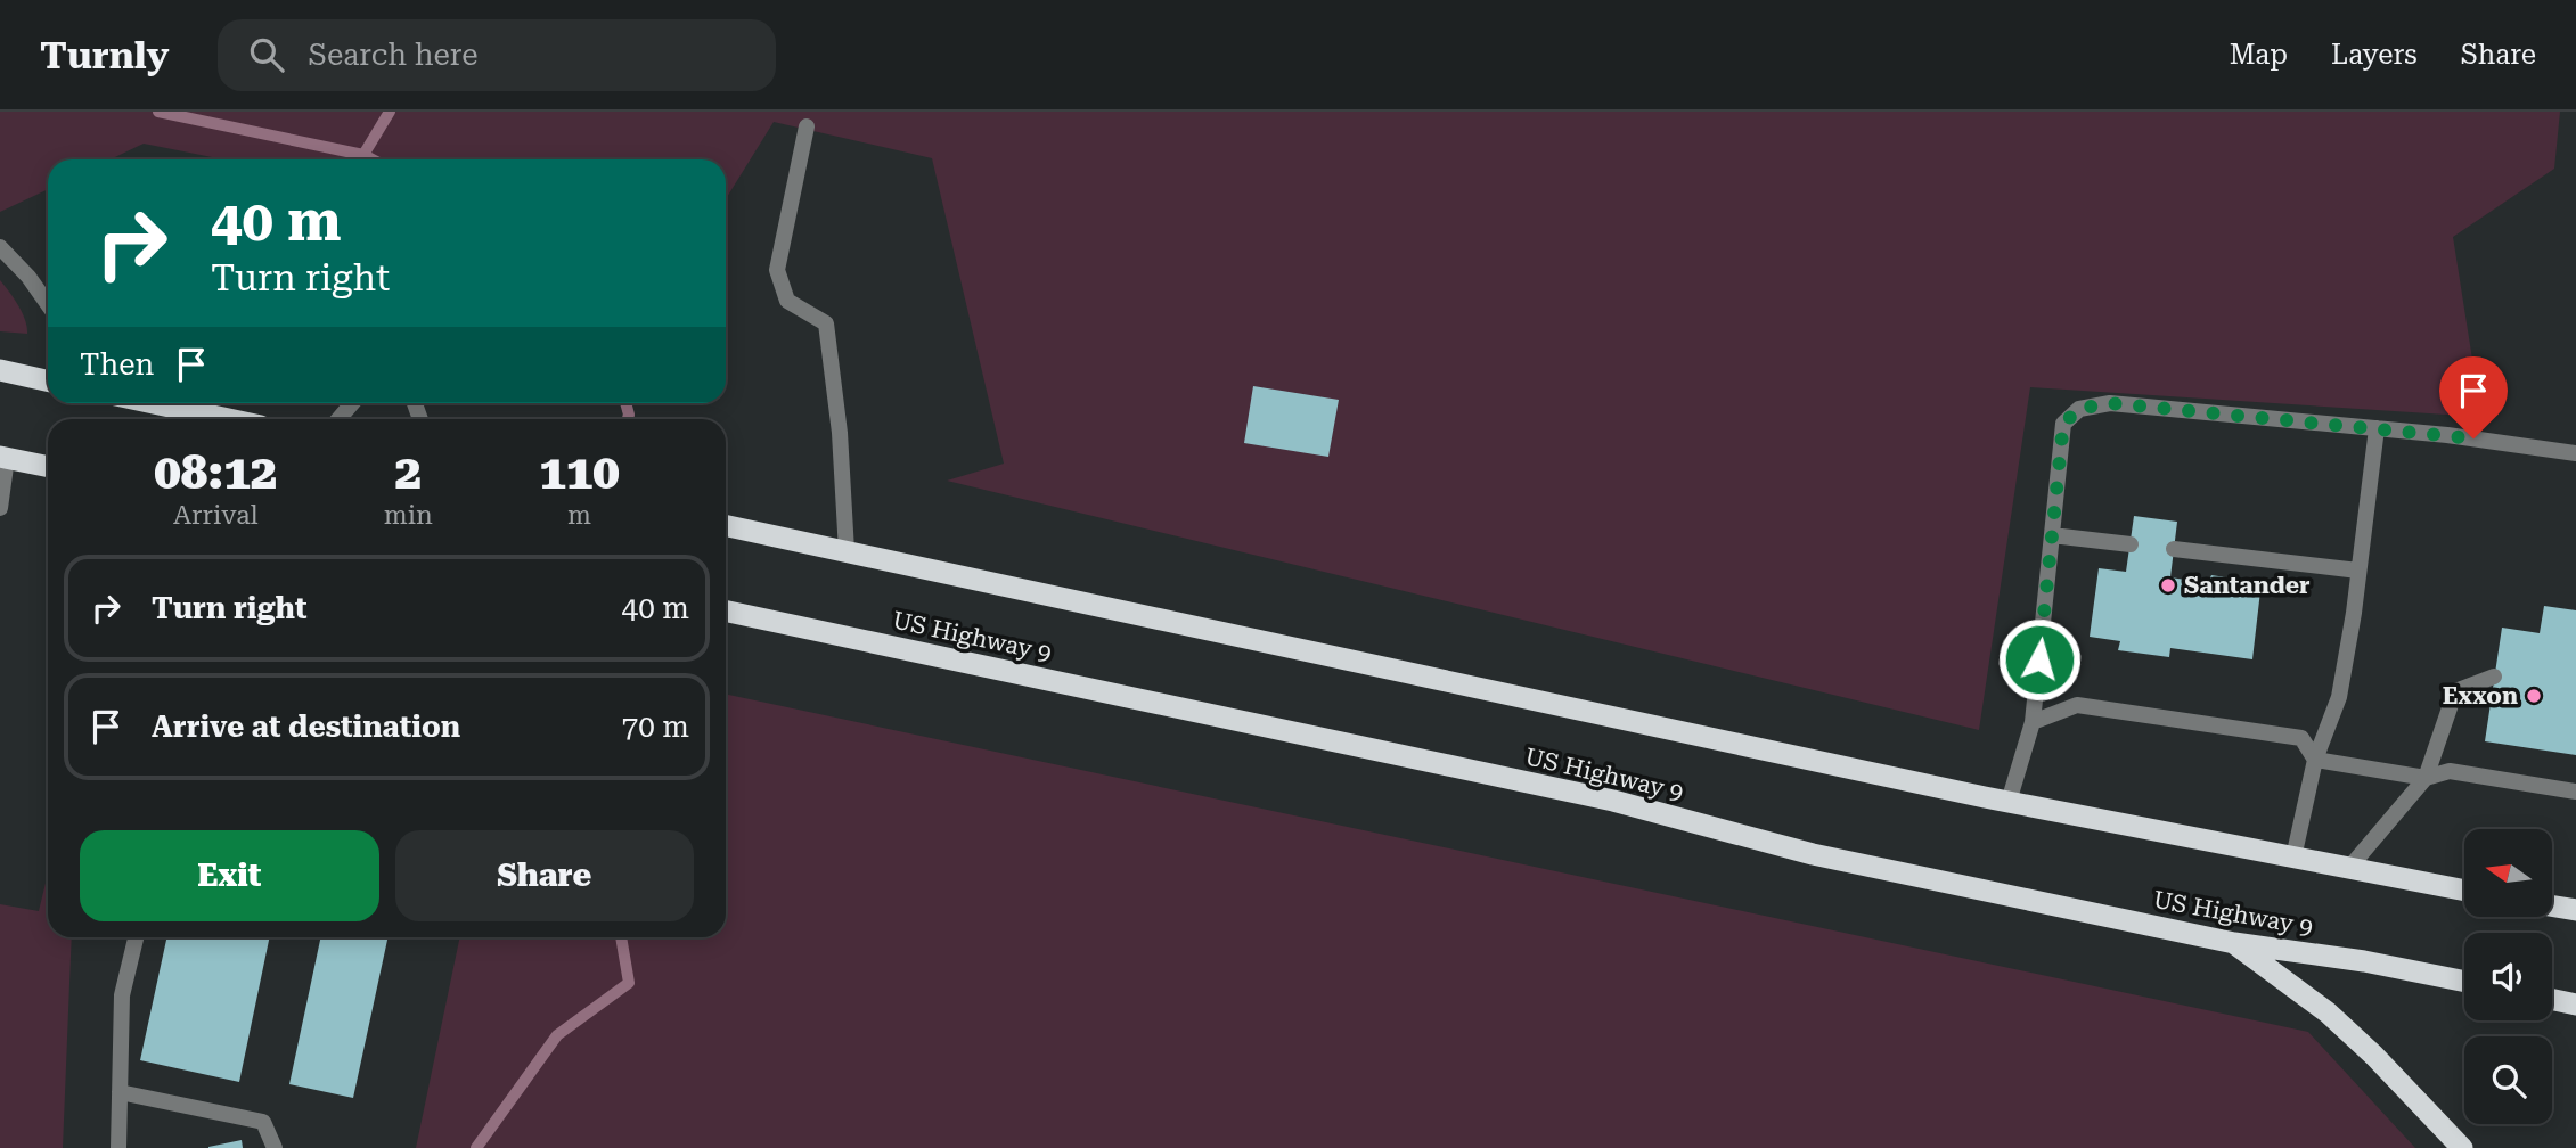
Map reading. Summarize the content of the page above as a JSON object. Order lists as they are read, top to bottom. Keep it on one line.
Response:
{"streets":{"highway":["US Highway 9"]},"places":["Santander","Exxon"],"north":"left","page":{"header":"Turnly","search":"Search here","nav":["Map","Layers","Share"],"turn":["40 m","Turn right"],"then":"Then","eta":["08:12","Arrival","2","min","110","m"],"list":[{"name":"Turn right","value":"40 m"},{"name":"Arrive at destination","value":"70 m"}],"buttons":["Exit","Share"]}}
